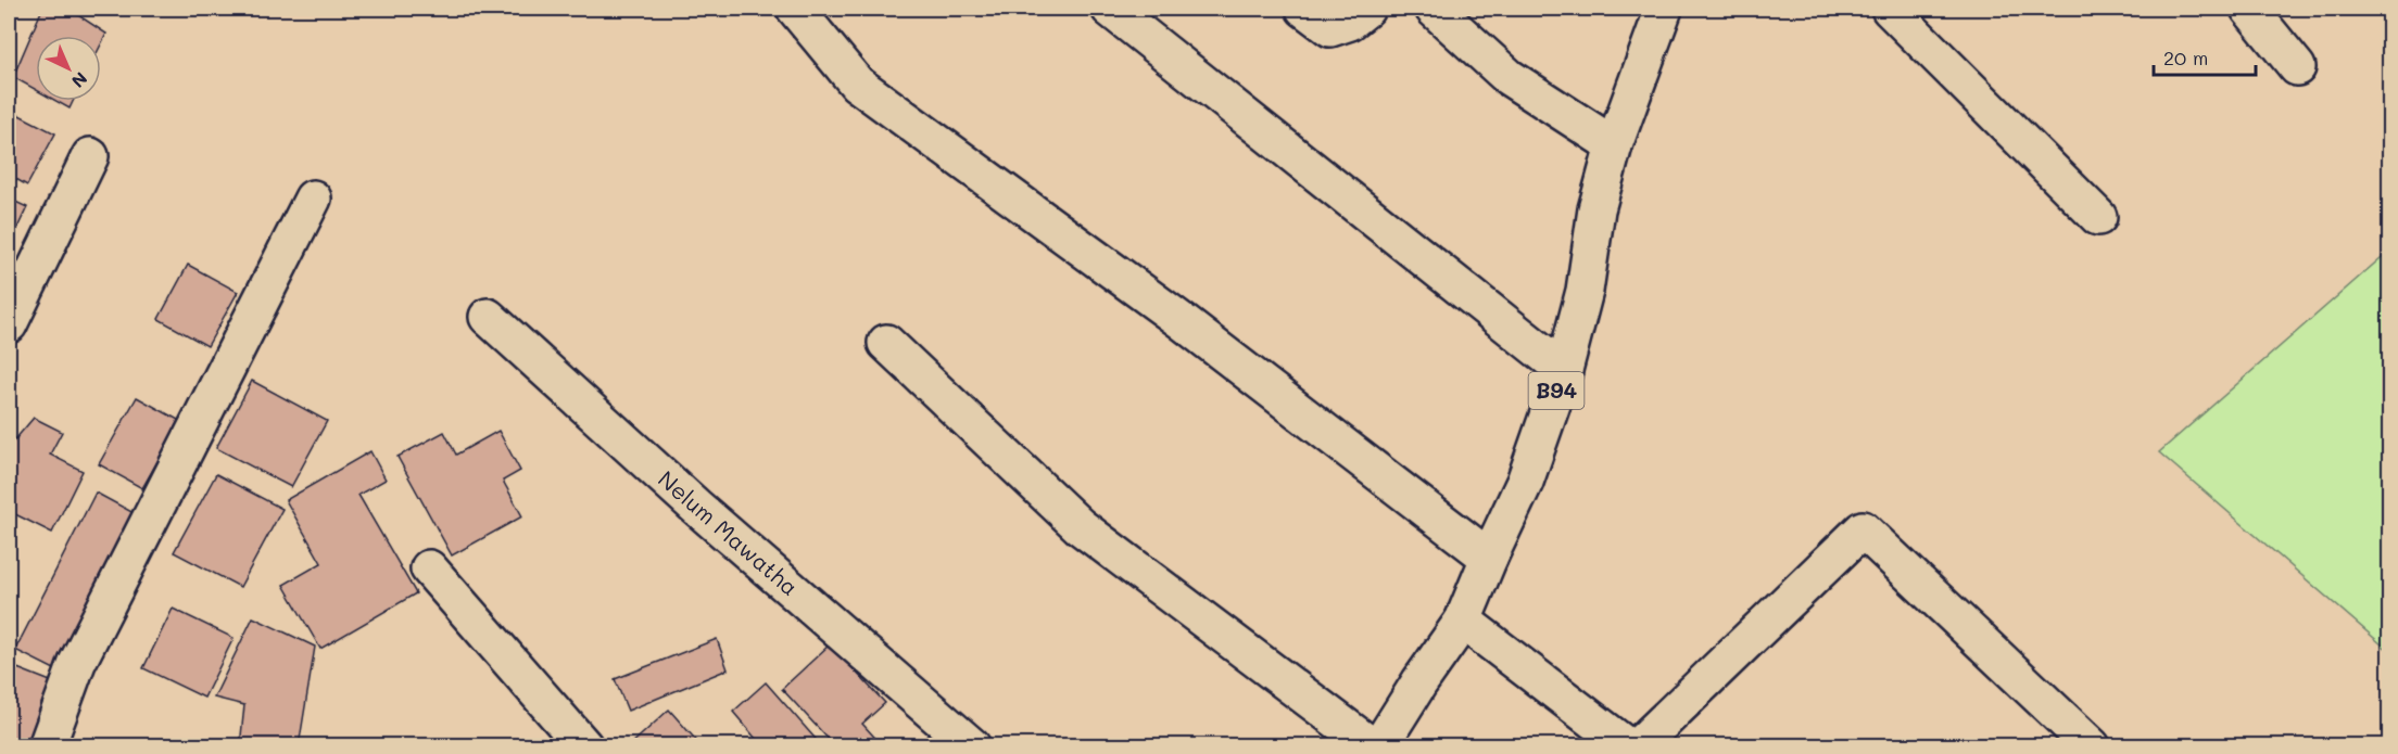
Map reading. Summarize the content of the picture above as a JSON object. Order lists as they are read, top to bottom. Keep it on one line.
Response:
{"streets":{"street":["B94","Nelum Mawatha"]},"scale_bar":"20 m","north":"bottom right"}
